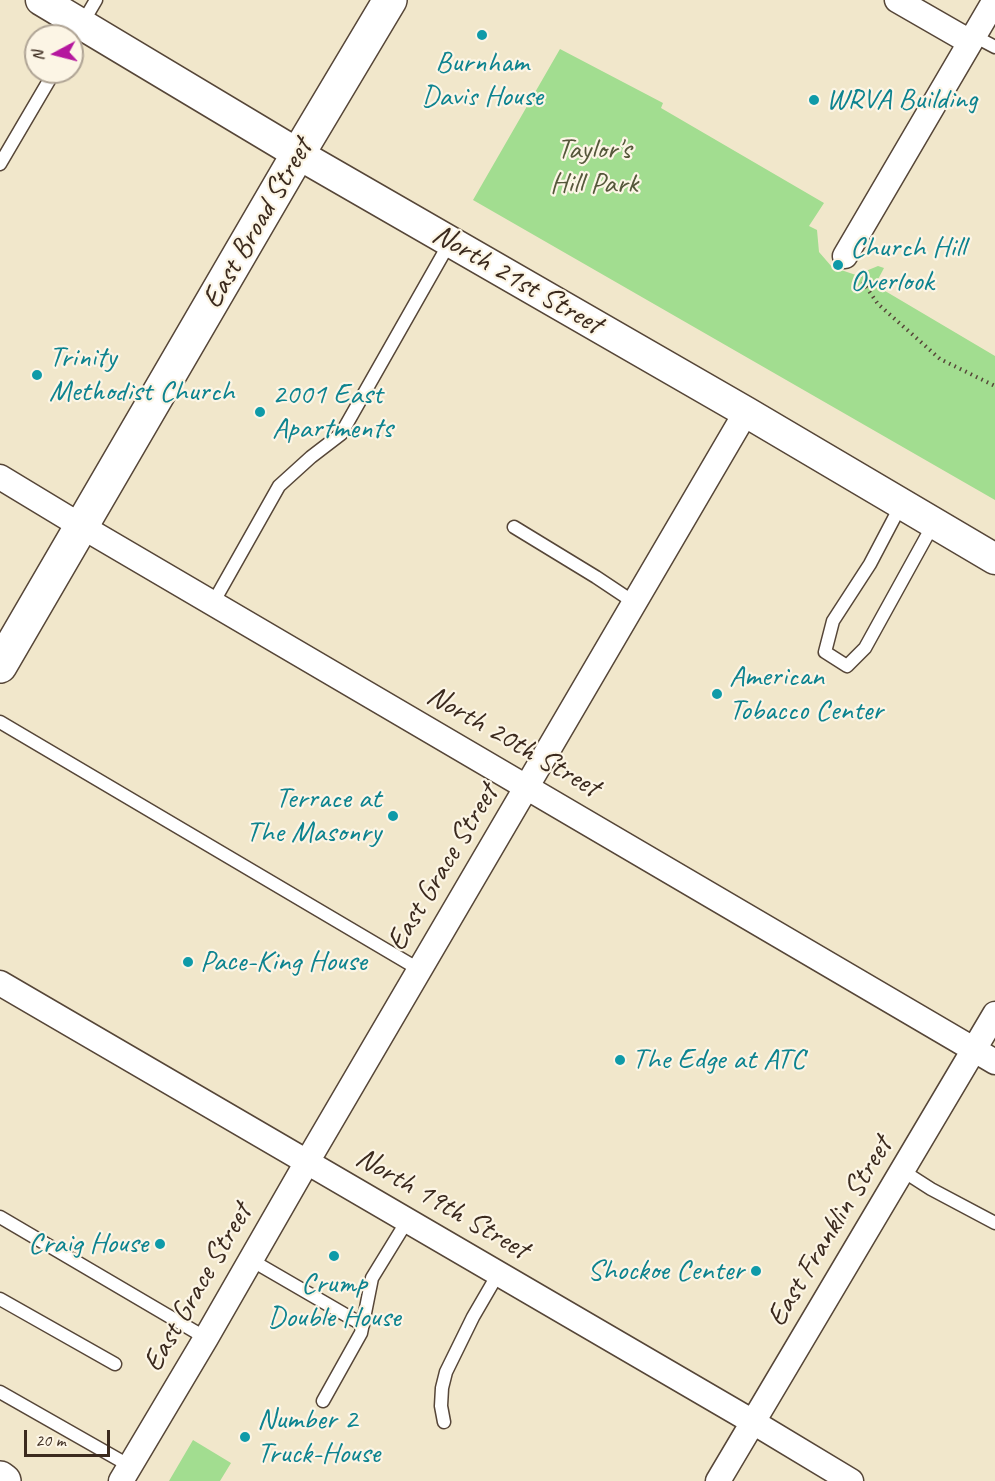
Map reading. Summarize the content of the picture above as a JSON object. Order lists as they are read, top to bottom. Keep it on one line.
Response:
{"streets":{"main road":["East Broad Street"],"street":["North 21st Street","North 20th Street","East Grace Street","North 19th Street","East Franklin Street"]},"crossings":[["East Broad Street","North 21st Street"],["East Broad Street","North 20th Street"],["North 21st Street","East Grace Street"],["North 20th Street","East Grace Street"],["North 20th Street","East Franklin Street"],["East Grace Street","North 19th Street"],["North 19th Street","East Franklin Street"]],"parks":["Taylor's Hill Park"],"places":["Burnham Davis House","WRVA Building","Church Hill Overlook","Trinity Methodist Church","2001 East Apartments","American Tobacco Center","Terrace at The Masonry","Pace-King House","The Edge at ATC","Craig House","Crump Double House","Shockoe Center","Number 2 Truck-House"],"scale_bar":"20 m","north":"left"}
